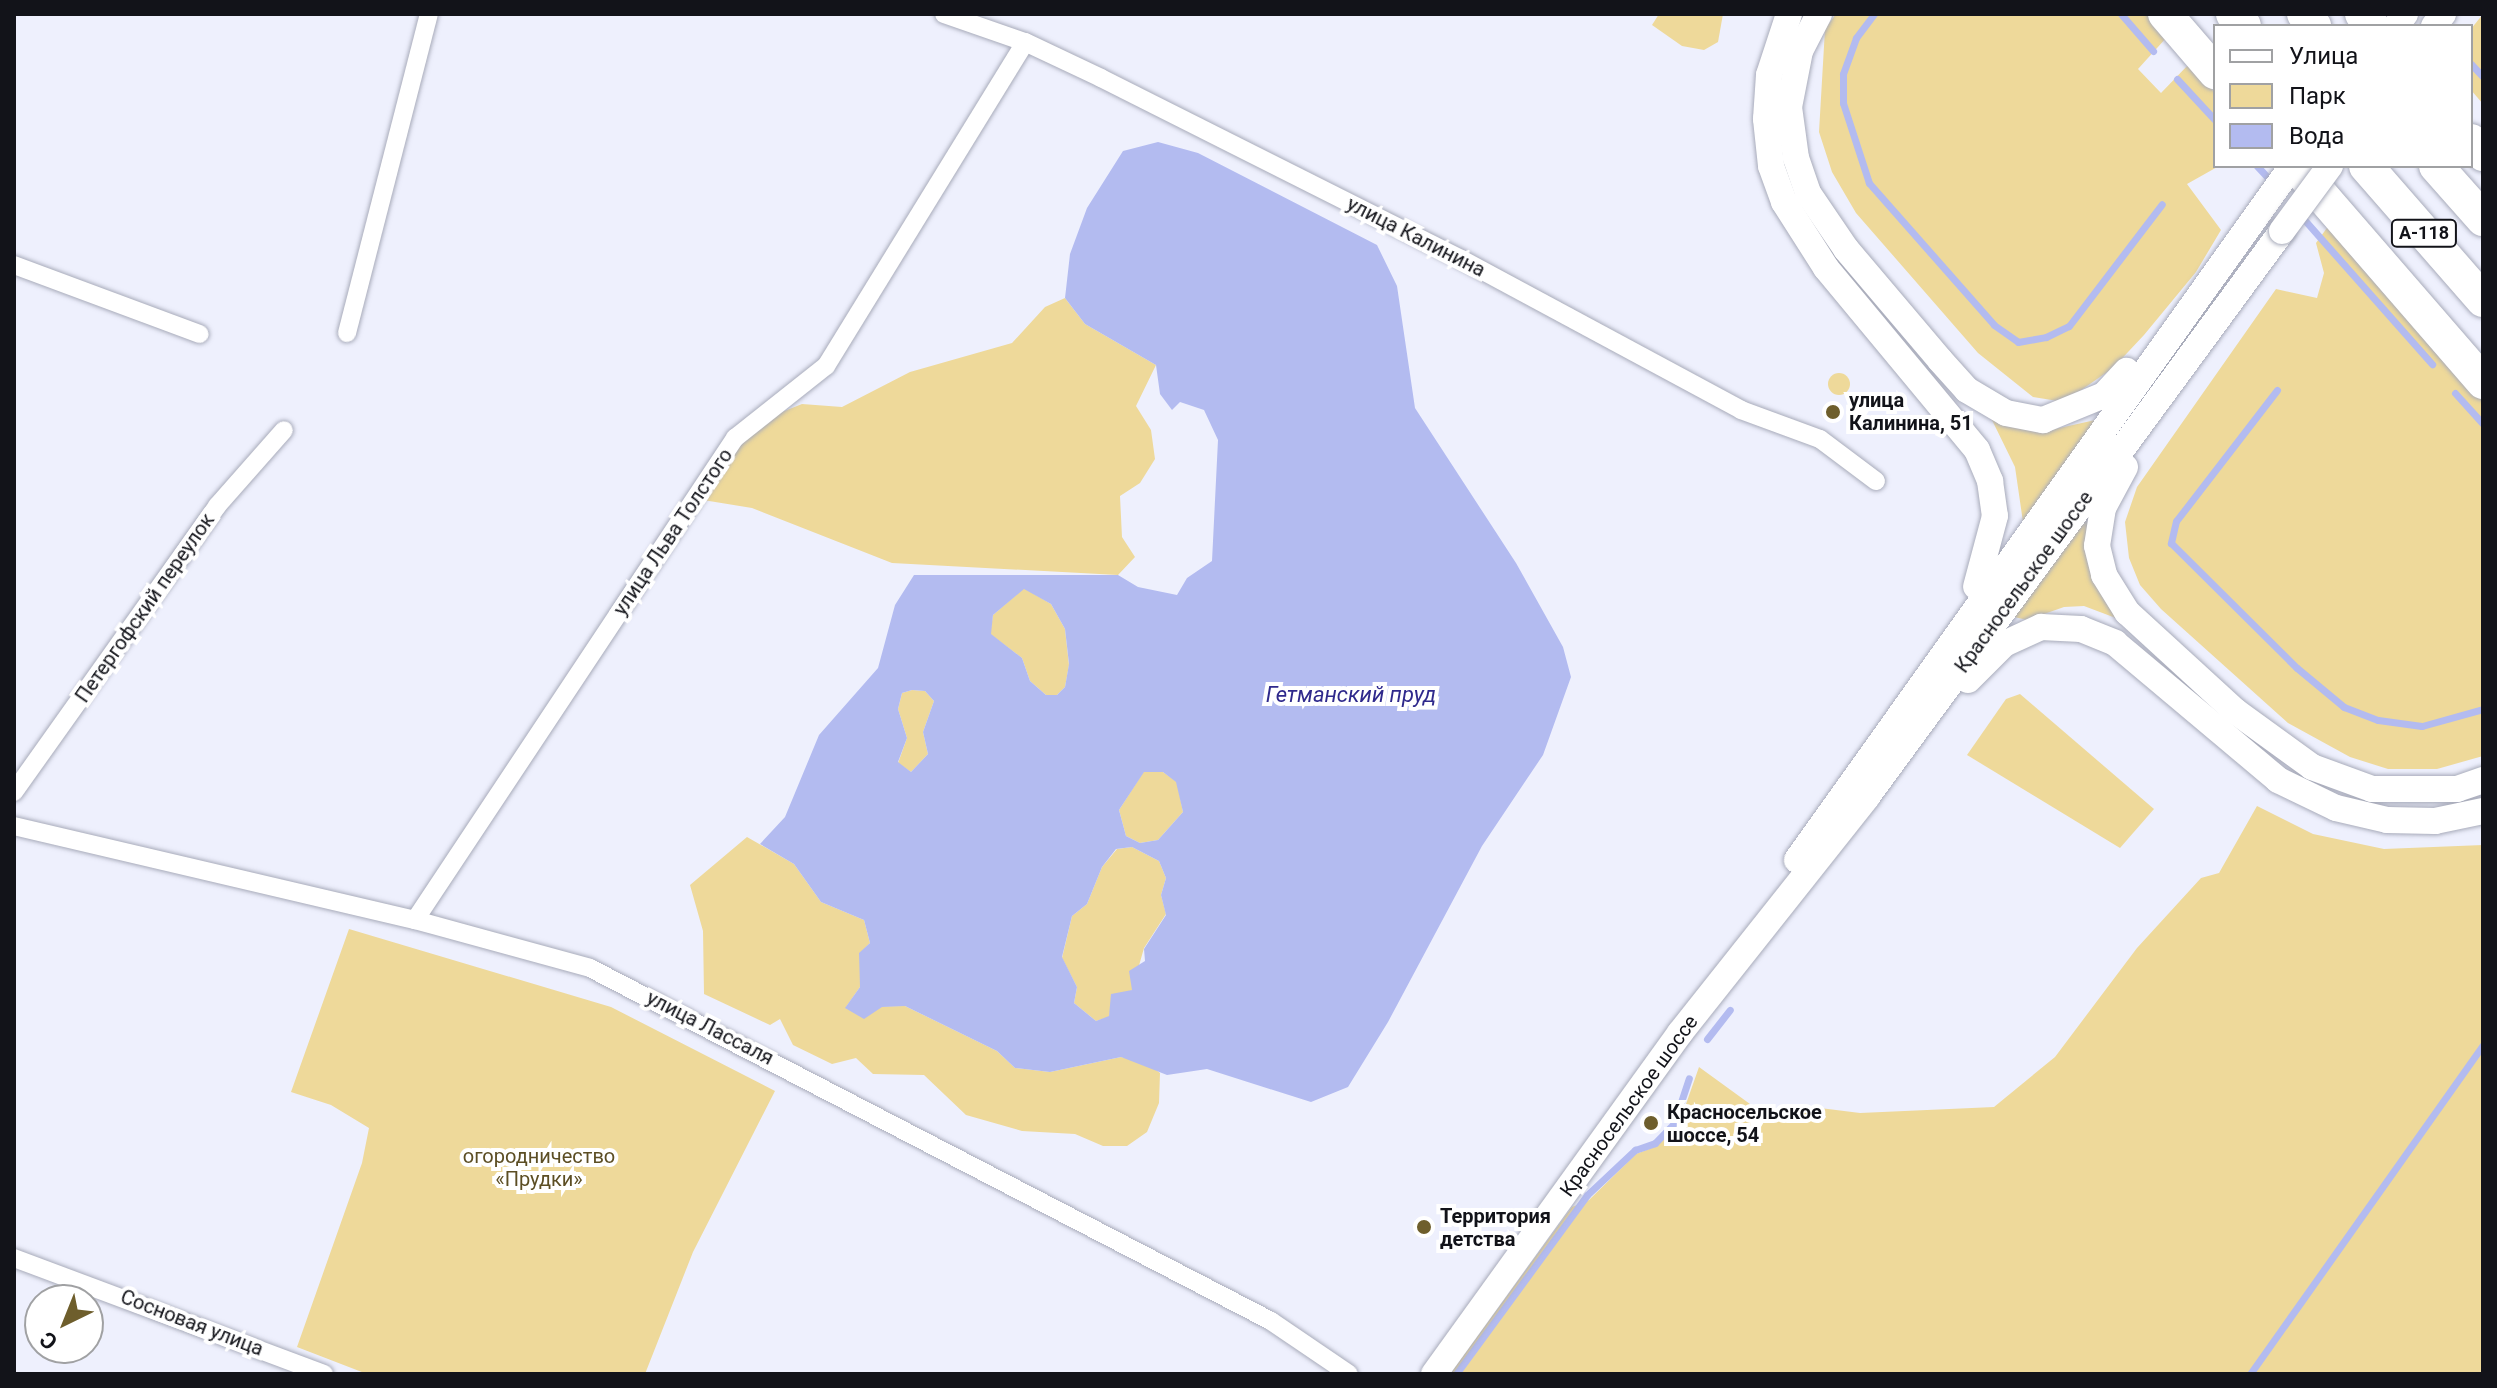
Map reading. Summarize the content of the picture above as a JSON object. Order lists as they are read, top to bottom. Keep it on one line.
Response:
{"streets":{"highway":["А-118"],"main road":["Красносельское шоссе"],"street":["улица Калинина","улица Льва Толстого","Петергофский переулок","улица Лассаля","Сосновая улица"]},"crossings":[["улица Калинина","улица Льва Толстого"],["улица Льва Толстого","улица Лассаля"]],"water":["Гетманский пруд"],"parks":["огородничество «Прудки»"],"places":["улица Калинина, 51","Красносельское шоссе, 54","Территория детства"],"legend":["Улица","Парк","Вода"],"north":"bottom left"}
